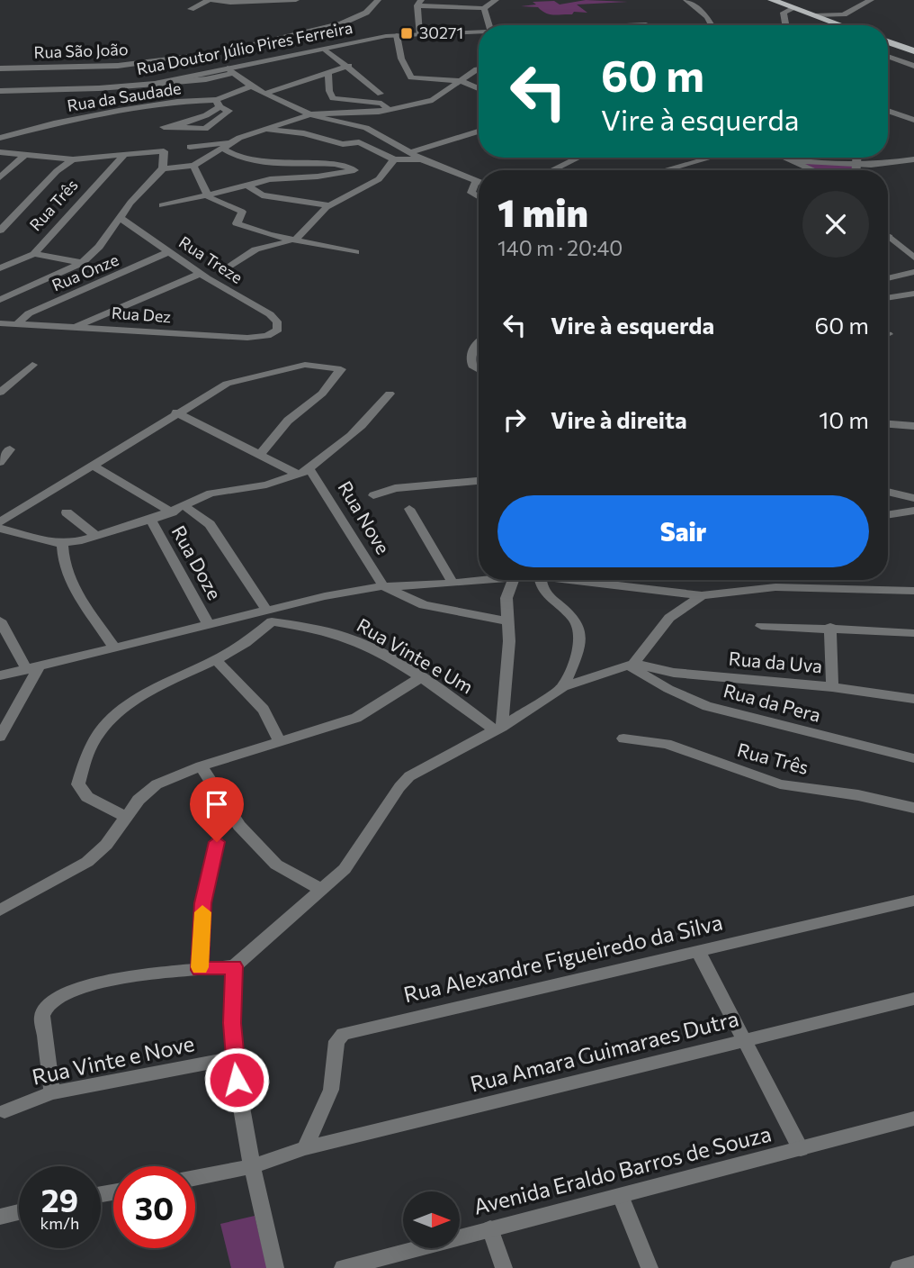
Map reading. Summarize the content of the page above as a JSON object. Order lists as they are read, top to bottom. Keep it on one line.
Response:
{"streets":{"street":["Rua Doutor Júlio Pires Ferreira","Rua São João","Rua da Saudade","Rua Três","Rua Treze","Rua Onze","Rua Dez","Rua Nove","Rua Doze","Rua Vinte e Um","Rua da Uva","Rua da Pera","Rua Alexandre Figueiredo da Silva","Rua Amara Guimaraes Dutra","Rua Vinte e Nove","Avenida Eraldo Barros de Souza"]},"crossings":[["Rua Treze","Rua Onze"],["Rua Treze","Rua Dez"],["Rua Onze","Rua Dez"],["Rua da Uva","Rua da Pera"],["Rua Alexandre Figueiredo da Silva","Rua Amara Guimaraes Dutra"]],"places":{"transit":["30271"]},"north":"right","page":{"turn":["60 m","Vire à esquerda"],"heading":["1 min","140 m · 20:40"],"list":[{"name":"Vire à esquerda","value":"60 m"},{"name":"Vire à direita","value":"10 m"}],"buttons":"Sair","speed":"29 km/h","limit":"30"}}
